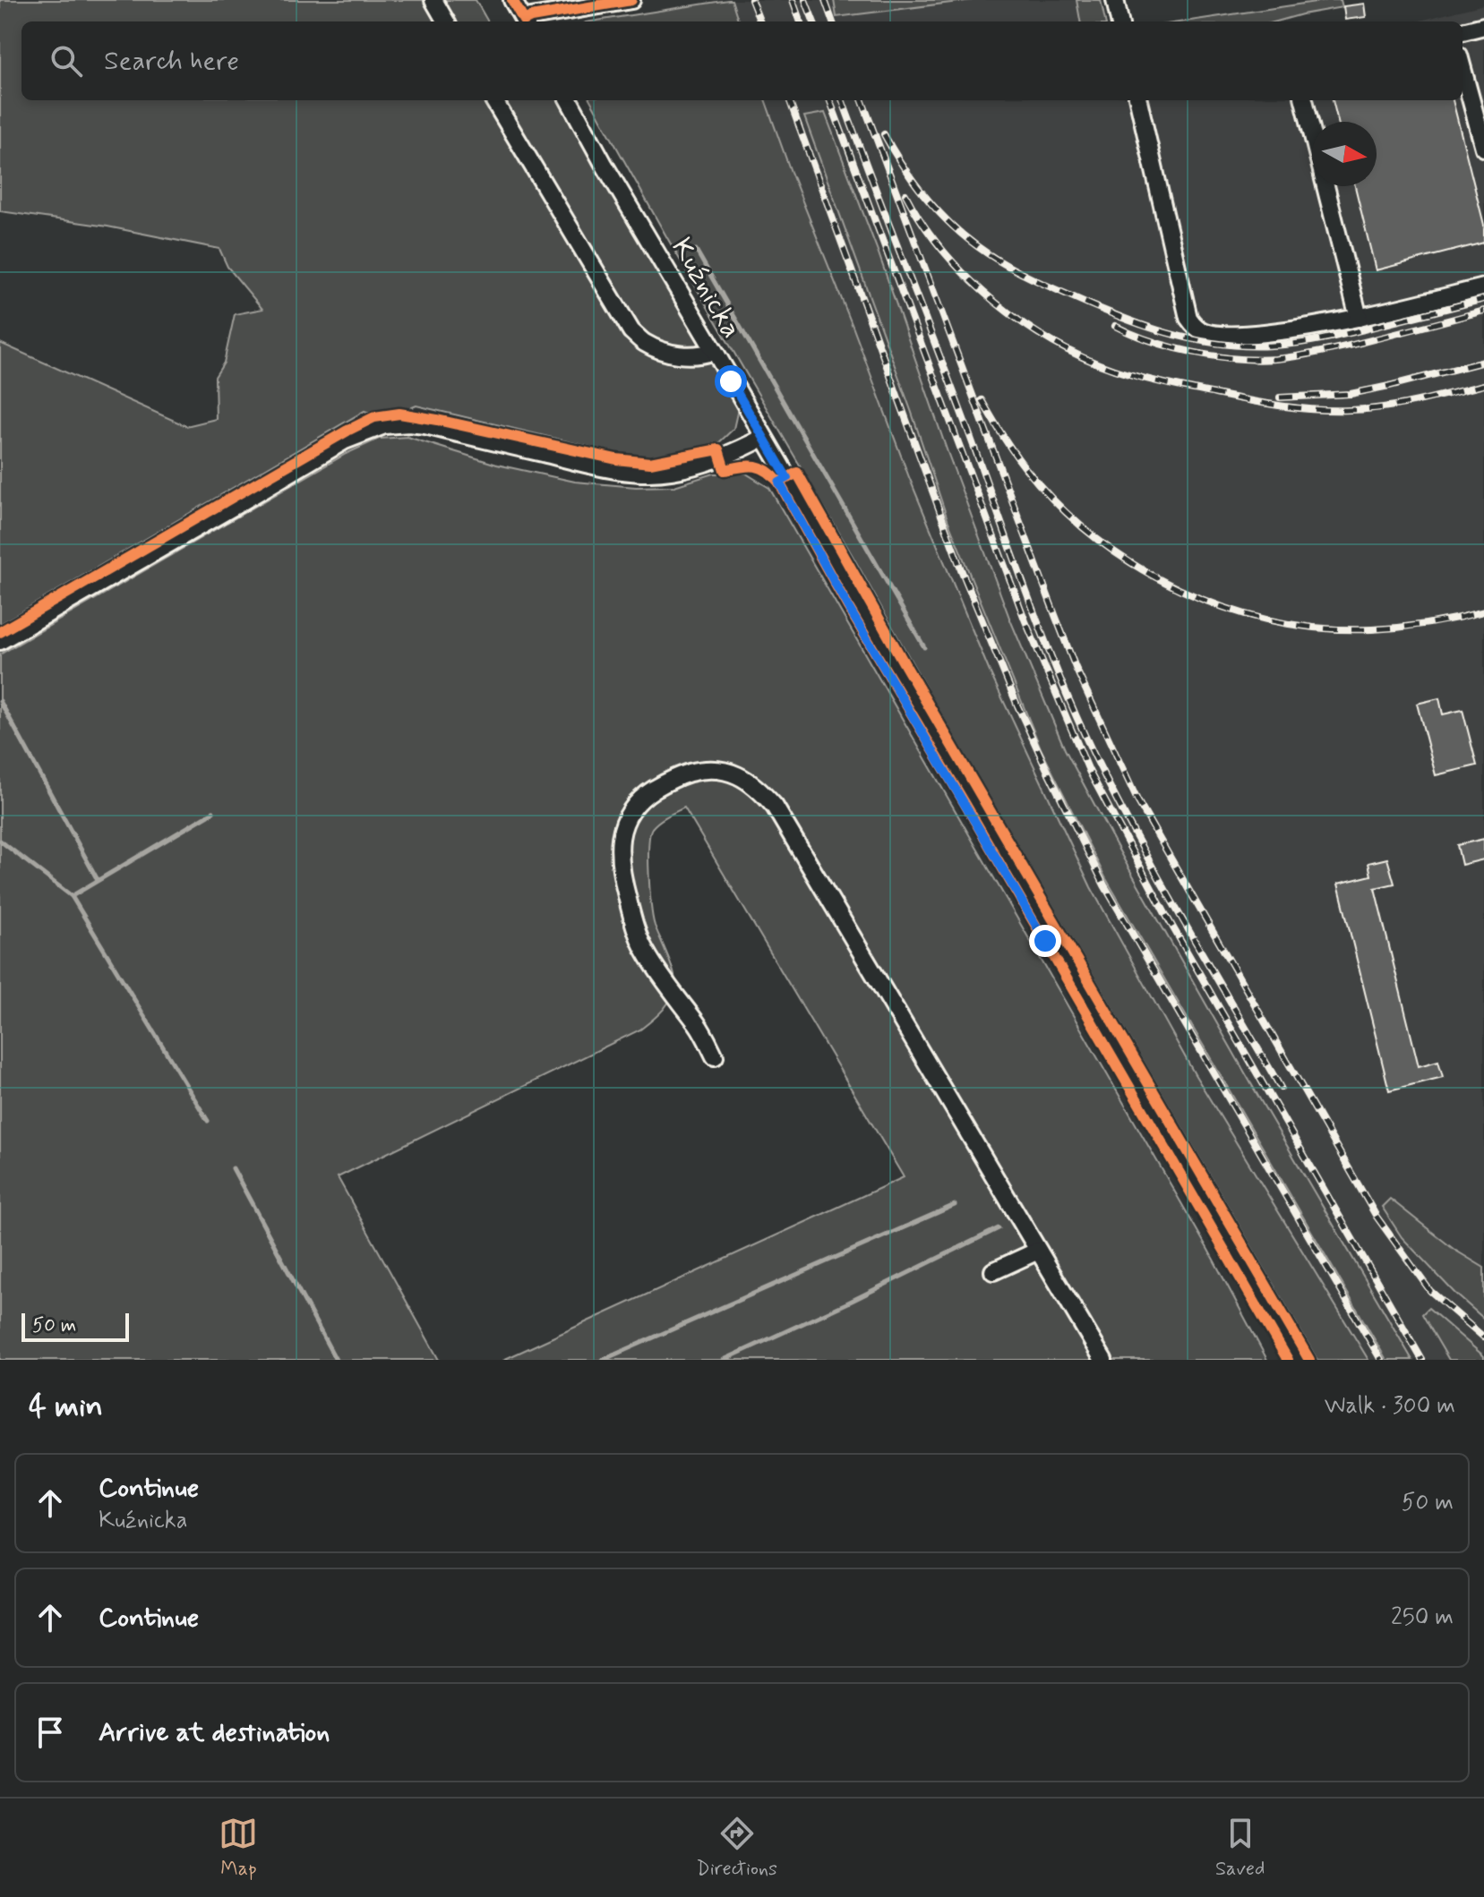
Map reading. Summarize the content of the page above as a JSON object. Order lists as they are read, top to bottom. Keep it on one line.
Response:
{"streets":{"street":["Kuźnicka"]},"scale_bar":"50 m","north":"right","page":{"search":"Search here","scale":"50 m","heading":["4 min","Walk · 300 m"],"list":[["Continue","Kuźnicka","50 m"],["Continue","250 m"],"Arrive at destination"],"nav":["Map","Directions","Saved"]}}
